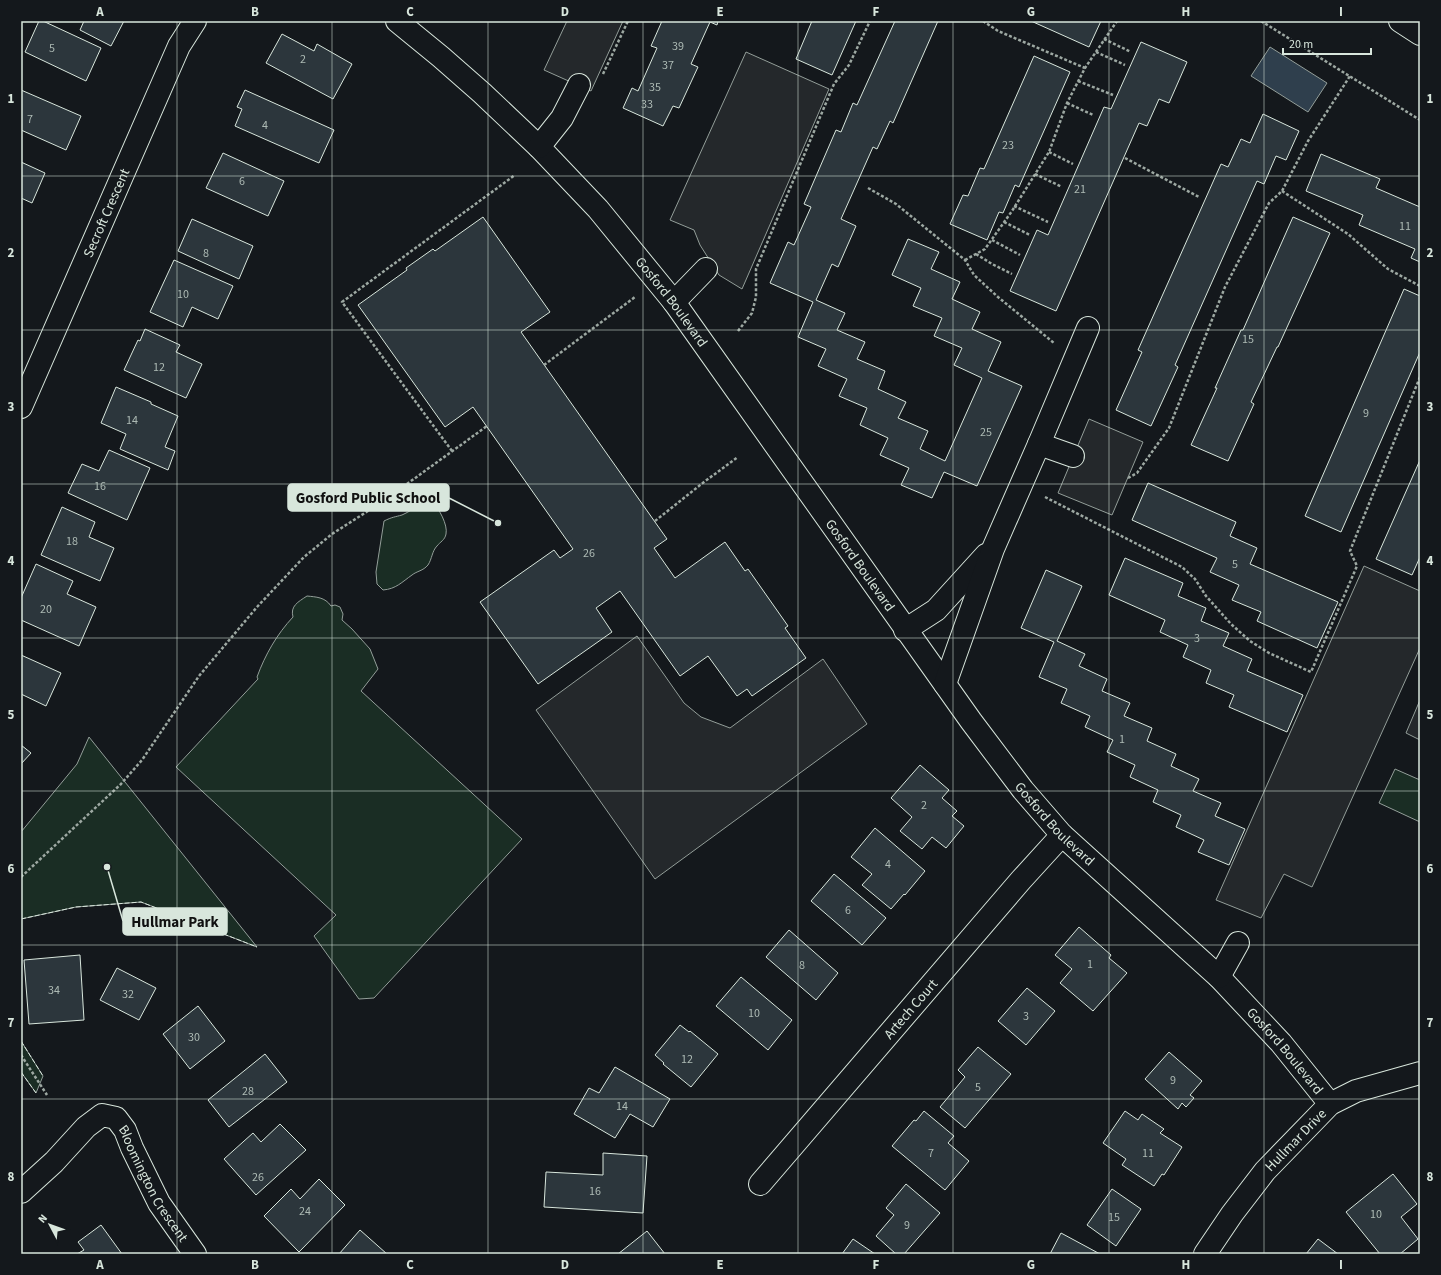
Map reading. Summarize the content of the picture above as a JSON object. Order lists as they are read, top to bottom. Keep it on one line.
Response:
{"streets":{"street":["Secroft Crescent","Gosford Boulevard","Artech Court","Hullmar Drive","Bloomington Crescent"]},"crossings":[["Gosford Boulevard","Artech Court"],["Gosford Boulevard","Hullmar Drive"]],"places":["Gosford Public School","Hullmar Park"],"house_numbers":["39","5","2","37","35","33","7","4","23","6","21","11","8","10","15","12","9","14","25","16","18","26","5","20","3","1","2","4","6","1","8","34","32","10","3","30","12","9","5","28","14","7","11","26","16","24","10","15","9"],"scale_bar":"20 m","north":"top left","grid":{"columns":["A","B","C","D","E","F","G","H","I"],"rows":["1","2","3","4","5","6","7","8"]}}
